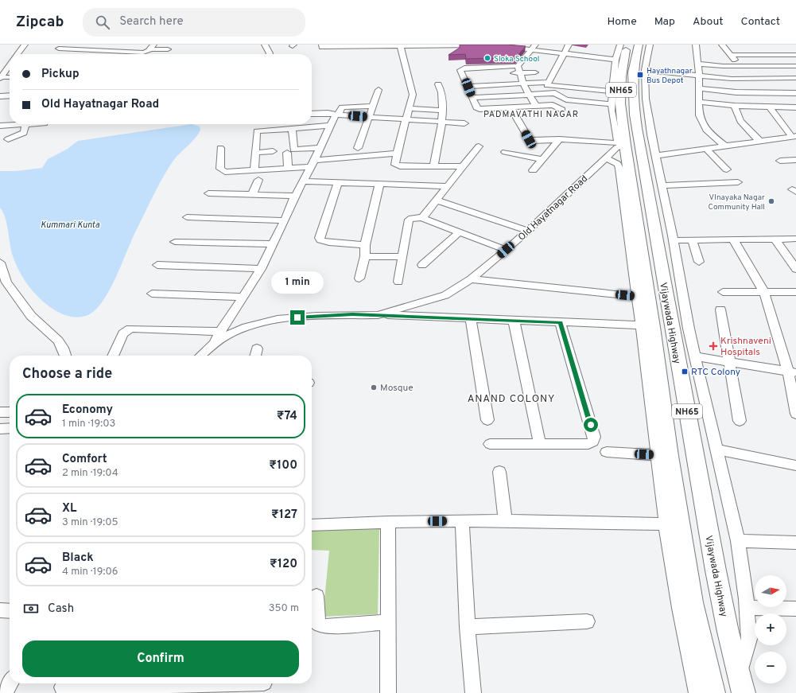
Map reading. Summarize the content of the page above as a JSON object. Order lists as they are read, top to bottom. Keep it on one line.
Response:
{"streets":{"highway":["NH65","Vijaywada Highway"],"street":["Old Hayatnagar Road"]},"crossings":[["Old Hayatnagar Road","Vijaywada Highway"]],"districts":["PADMAVATHI NAGAR","ANAND COLONY"],"water":["Kummari Kunta"],"places":{"other":["Sloka School","VInayaka Nagar Community Hall","Mosque"],"transit":["Hayathnagar Bus Depot","RTC Colony"],"health":["Krishnaveni Hospitals"]},"north":"right","page":{"header":"Zipcab","search":"Search here","nav":["Home","Map","About","Contact"],"banner":["Pickup","Old Hayatnagar Road"],"bubble":"1 min","heading":"Choose a ride","list":[{"name":"Economy","note":"1 min · 19:03","value":"₹74"},{"name":"Comfort","note":"2 min · 19:04","value":"₹100"},{"name":"XL","note":"3 min · 19:05","value":"₹127"},{"name":"Black","note":"4 min · 19:06","value":"₹120"}],"map_buttons":["+","−"],"pay":["Cash","350 m"],"buttons":"Confirm"}}
